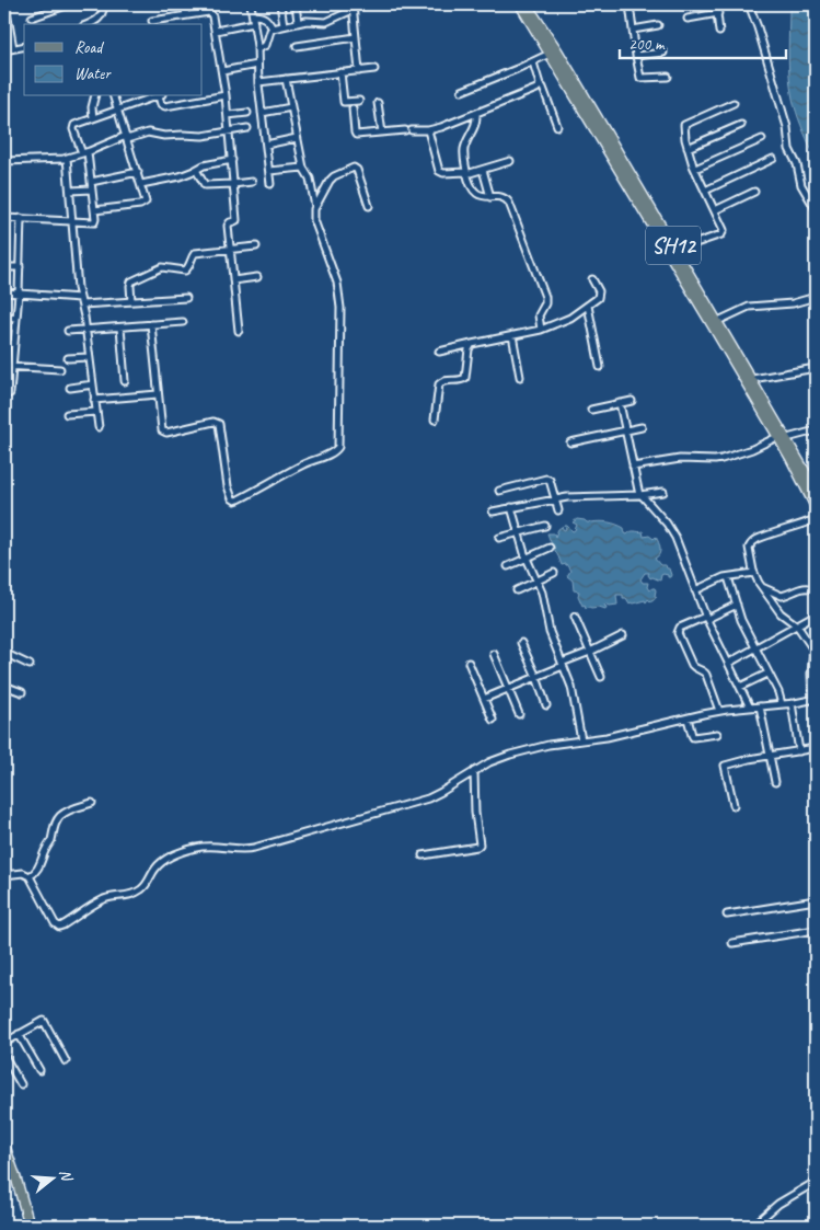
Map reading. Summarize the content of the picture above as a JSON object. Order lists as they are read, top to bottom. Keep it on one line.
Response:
{"streets":{"main road":["SH12"]},"legend":["Road","Water"],"scale_bar":"200 m","north":"right"}
